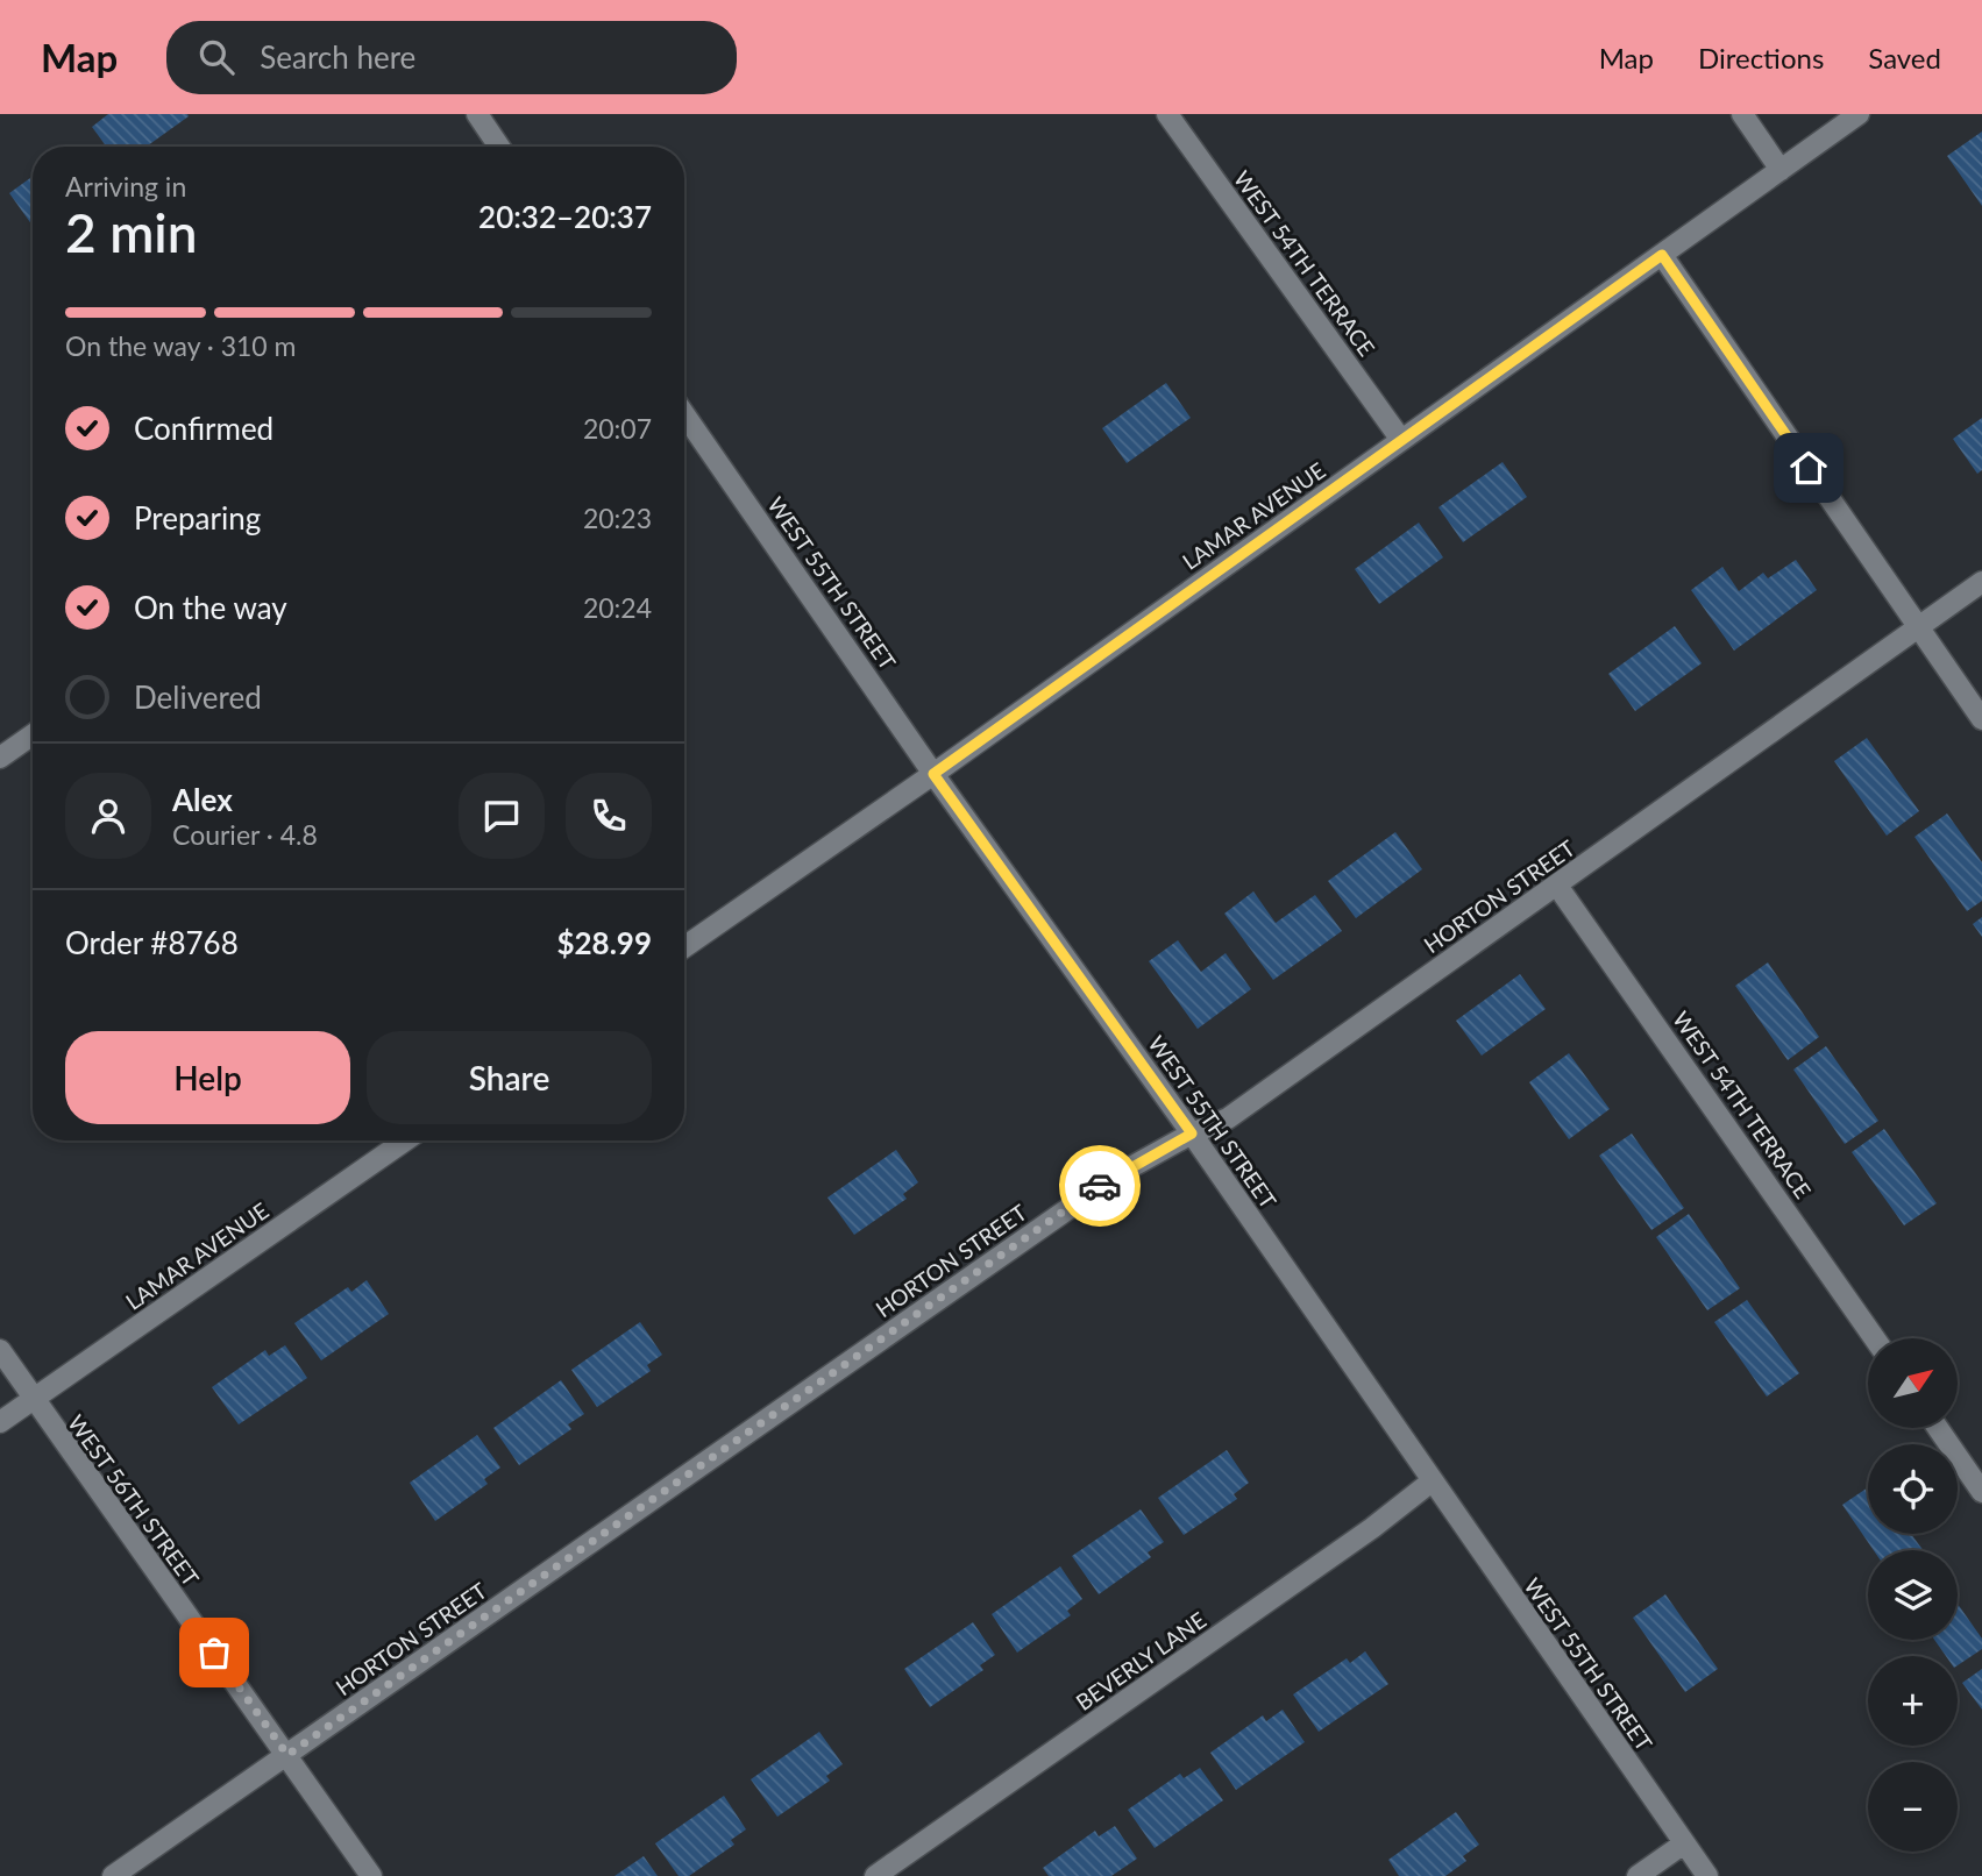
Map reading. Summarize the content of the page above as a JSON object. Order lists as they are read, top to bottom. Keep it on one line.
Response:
{"streets":{"street":["WEST 54TH TERRACE","LAMAR AVENUE","WEST 55TH STREET","HORTON STREET","WEST 56TH STREET","BEVERLY LANE"]},"crossings":[["WEST 54TH TERRACE","LAMAR AVENUE"],["WEST 54TH TERRACE","HORTON STREET"],["LAMAR AVENUE","WEST 55TH STREET"],["LAMAR AVENUE","WEST 56TH STREET"],["WEST 55TH STREET","HORTON STREET"],["WEST 55TH STREET","BEVERLY LANE"],["HORTON STREET","WEST 56TH STREET"]],"north":"top right","page":{"header":"Map","search":"Search here","nav":["Map","Directions","Saved"],"heading":["2 min","Arriving in","20:32–20:37"],"panel":["Alex","Courier · 4.8","Order #8768","$28.99"],"bar":"On the way · 310 m","list":[["Confirmed","20:07"],["Preparing","20:23"],["On the way","20:24"],"Delivered"],"buttons":["Help","Share"],"map_buttons":["+","−"]}}
